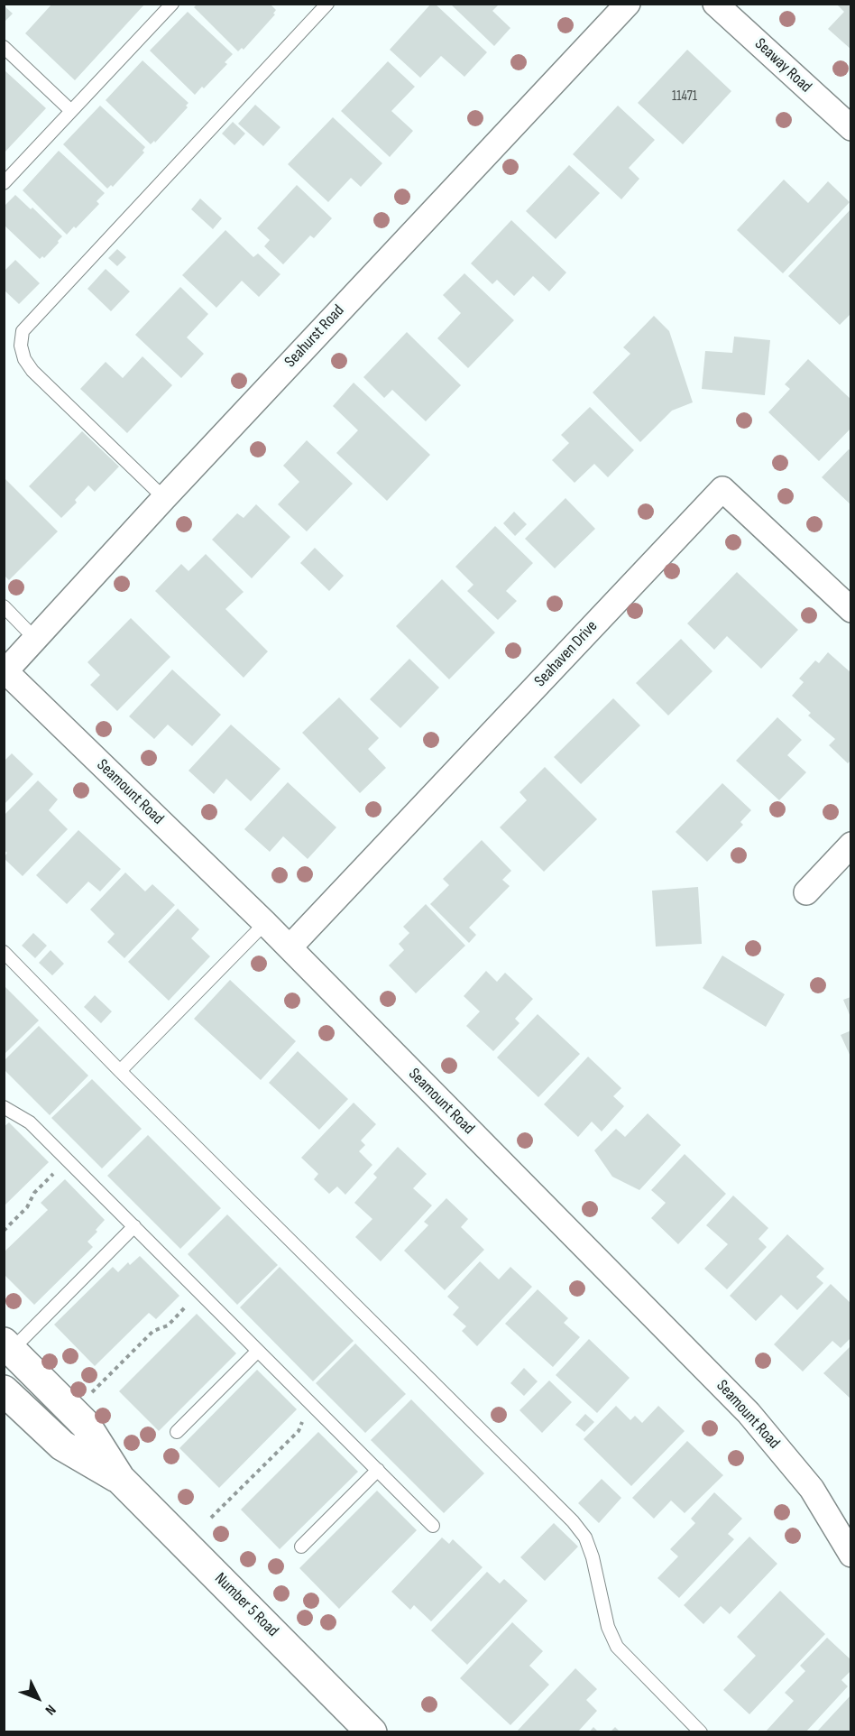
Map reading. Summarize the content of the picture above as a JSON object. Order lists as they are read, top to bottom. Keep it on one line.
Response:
{"streets":{"main road":["Number 5 Road"],"street":["Seaway Road","Seahurst Road","Seahaven Drive","Seamount Road"]},"crossings":[["Seahurst Road","Seamount Road"],["Seahaven Drive","Seamount Road"]],"house_numbers":["11471"],"north":"bottom right"}
